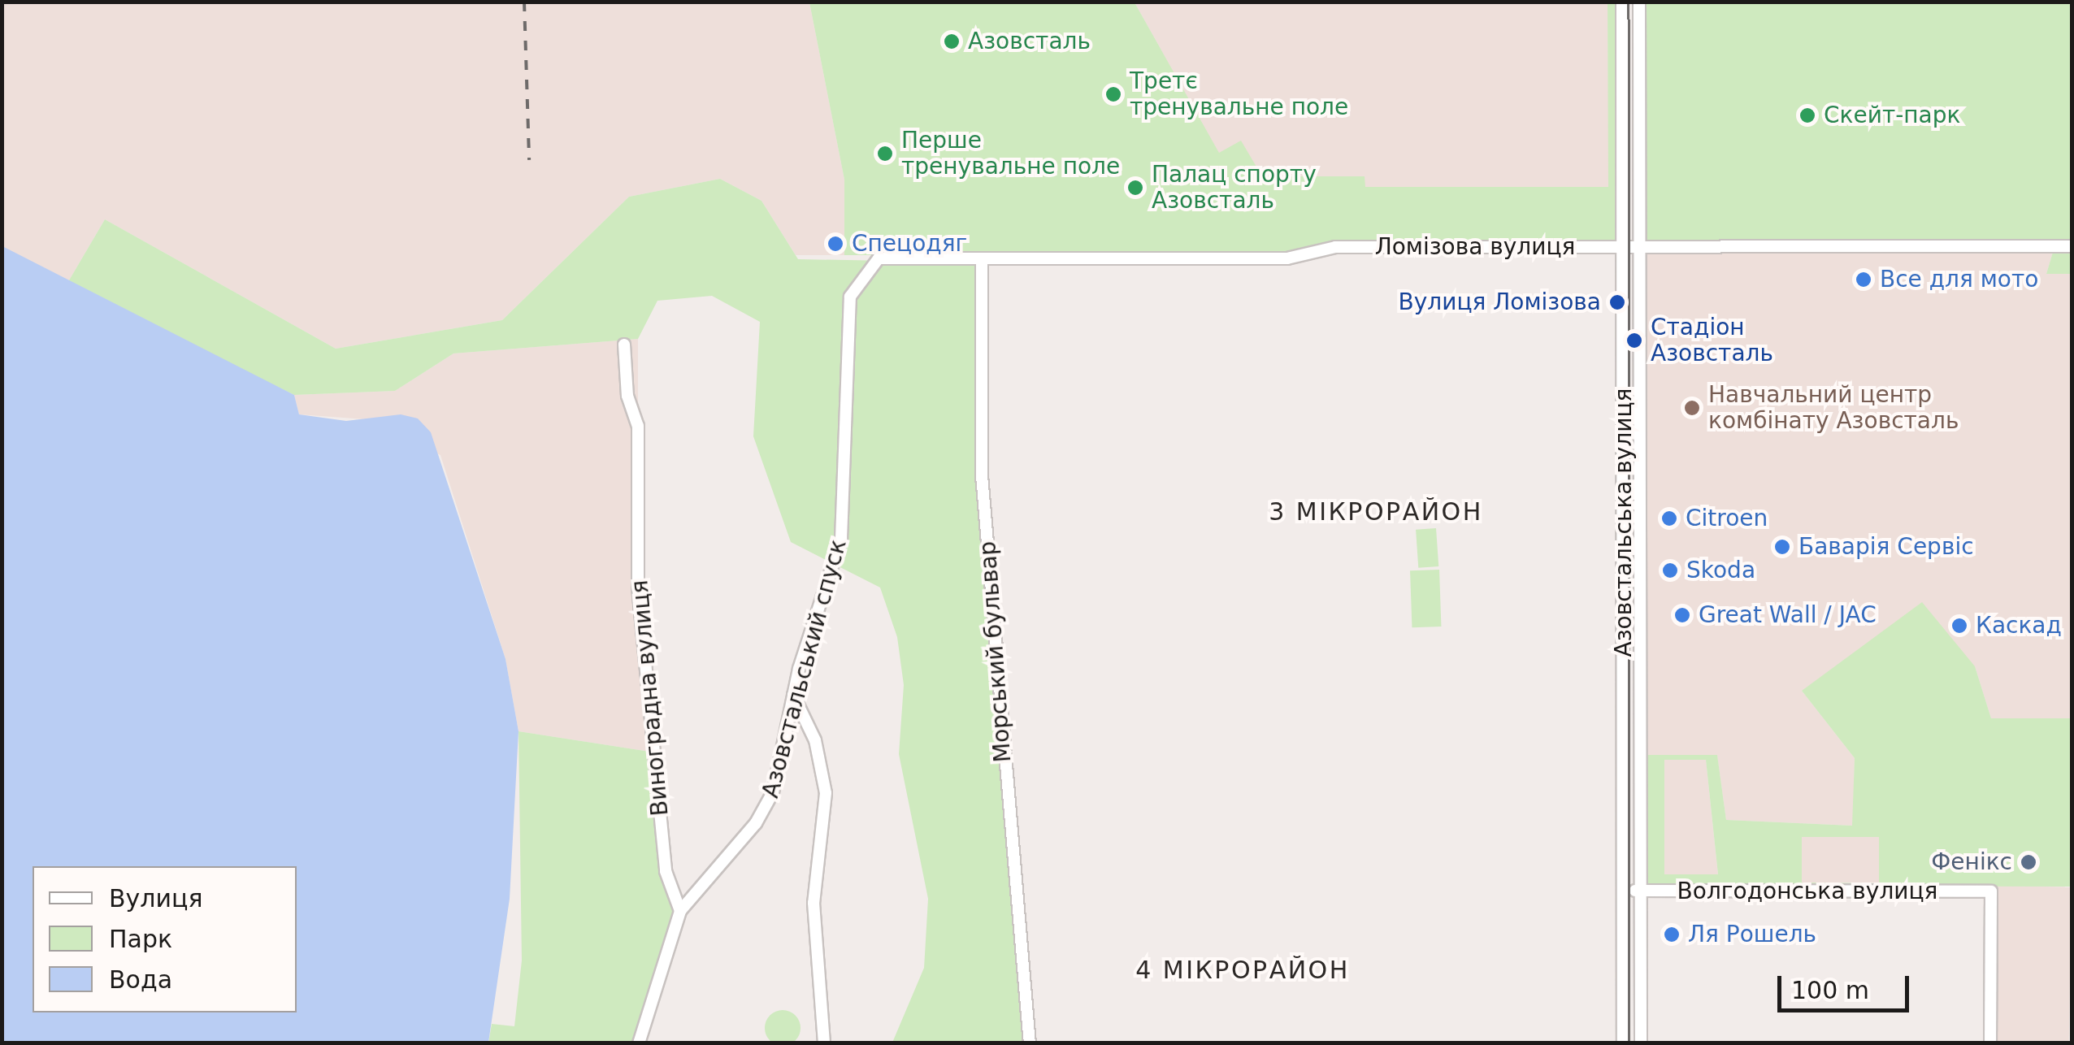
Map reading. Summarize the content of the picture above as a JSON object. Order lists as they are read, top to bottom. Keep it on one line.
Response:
{"streets":{"street":["Ломізова вулиця","Азовстальська вулиця","Морський бульвар","Азовстальський спуск","Виноградна вулиця","Волгодонська вулиця"]},"crossings":[["Ломізова вулиця","Азовстальська вулиця"],["Ломізова вулиця","Морський бульвар"],["Ломізова вулиця","Азовстальський спуск"],["Азовстальська вулиця","Волгодонська вулиця"],["Азовстальський спуск","Виноградна вулиця"]],"districts":["3 МІКРОРАЙОН","4 МІКРОРАЙОН"],"places":["Азовсталь","Третє тренувальне поле","Скейт-парк","Перше тренувальне поле","Палац спорту Азовсталь","Спецодяг","Все для мото","Вулиця Ломізова","Стадіон Азовсталь","Навчальний центр комбінату Азовсталь","Citroen","Баварія Сервіс","Skoda","Great Wall / JAC","Каскад","Фенікс","Ля Рошель"],"legend":["Вулиця","Парк","Вода"],"scale_bar":"100 m"}
